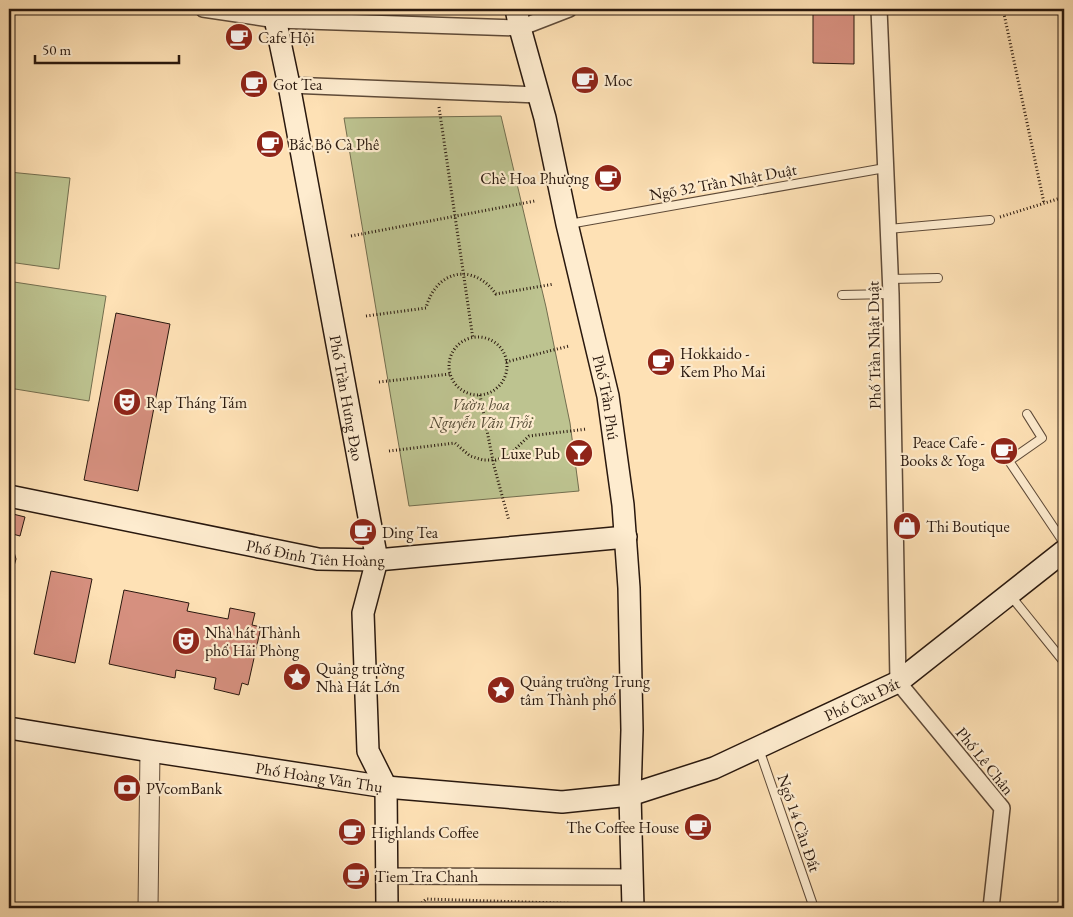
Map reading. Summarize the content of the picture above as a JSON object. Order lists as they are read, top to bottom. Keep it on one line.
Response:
{"streets":{"main road":["Phố Trần Phú","Phố Trần Hưng Đạo","Phố Đinh Tiên Hoàng","Phố Cầu Đất","Phố Hoàng Văn Thụ"],"street":["Phố Trần Nhật Duật","Phố Lê Chân"],"lane":["Ngõ 32 Trần Nhật Duật","Ngõ 14 Cầu Đất"]},"crossings":[["Ngõ 32 Trần Nhật Duật","Phố Trần Nhật Duật"],["Ngõ 32 Trần Nhật Duật","Phố Trần Phú"],["Phố Trần Nhật Duật","Phố Cầu Đất"],["Phố Trần Nhật Duật","Phố Lê Chân"],["Phố Trần Phú","Phố Đinh Tiên Hoàng"],["Phố Trần Phú","Phố Cầu Đất"],["Phố Trần Phú","Phố Hoàng Văn Thụ"],["Phố Trần Hưng Đạo","Phố Đinh Tiên Hoàng"],["Phố Trần Hưng Đạo","Phố Hoàng Văn Thụ"],["Phố Cầu Đất","Phố Lê Chân"],["Phố Cầu Đất","Phố Hoàng Văn Thụ"],["Phố Cầu Đất","Ngõ 14 Cầu Đất"]],"parks":["Vườn hoa Nguyễn Văn Trỗi"],"places":{"cafe":["Cafe Hội","Moc","Got Tea","Bắc Bộ Cà Phê","Chè Hoa Phượng","Hokkaido - Kem Pho Mai","Peace Cafe - Books & Yoga","Ding Tea","The Coffee House","Highlands Coffee","Tiem Tra Chanh"],"theatre":["Rạp Tháng Tám","Nhà hát Thành phố Hải Phòng"],"bar":["Luxe Pub"],"shop":["Thi Boutique"],"place":["Quảng trường Nhà Hát Lớn","Quảng trường Trung tâm Thành phố"],"bank":["PVcomBank"]},"scale_bar":"50 m"}
